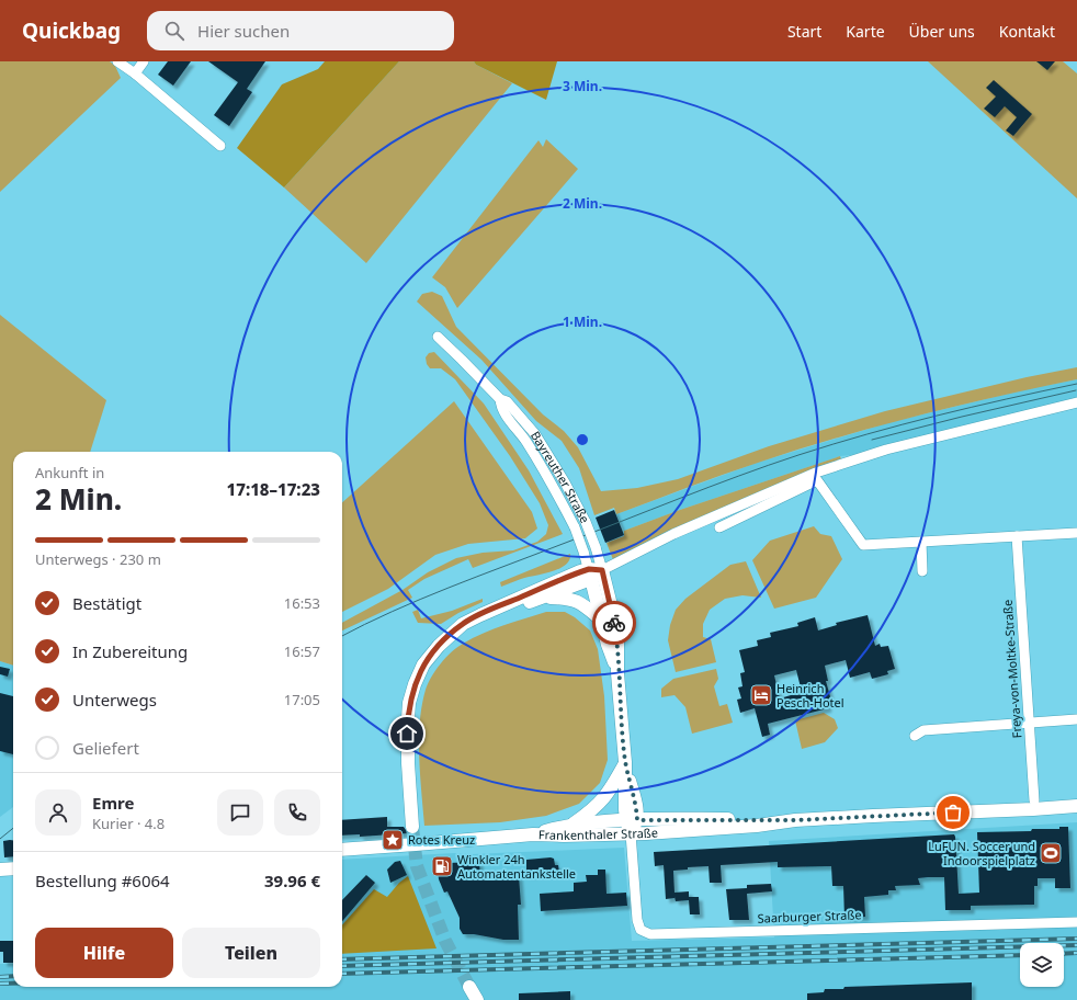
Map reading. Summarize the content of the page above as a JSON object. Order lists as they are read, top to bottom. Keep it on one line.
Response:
{"streets":{"street":["Bayreuther Straße","Freya-von-Moltke-Straße","Frankenthaler Straße","Saarburger Straße"]},"crossings":[["Bayreuther Straße","Frankenthaler Straße"],["Bayreuther Straße","Saarburger Straße"],["Frankenthaler Straße","Saarburger Straße"]],"places":{"hotel":["Heinrich Pesch-Hotel"],"place":["Rotes Kreuz"],"sports":["LuFUN. Soccer und Indoorspielplatz"],"fuel station":["Winkler 24h Automatentankstelle"]},"page":{"header":"Quickbag","search":"Hier suchen","nav":["Start","Karte","Über uns","Kontakt"],"heading":["2 Min.","Ankunft in","17:18–17:23"],"panel":["Emre","Kurier · 4.8","Bestellung #6064","39.96 €"],"bar":"Unterwegs · 230 m","list":[["Bestätigt","16:53"],["In Zubereitung","16:57"],["Unterwegs","17:05"],"Geliefert"],"buttons":["Hilfe","Teilen"]},"rings":["3 Min.","2 Min.","1 Min."]}
